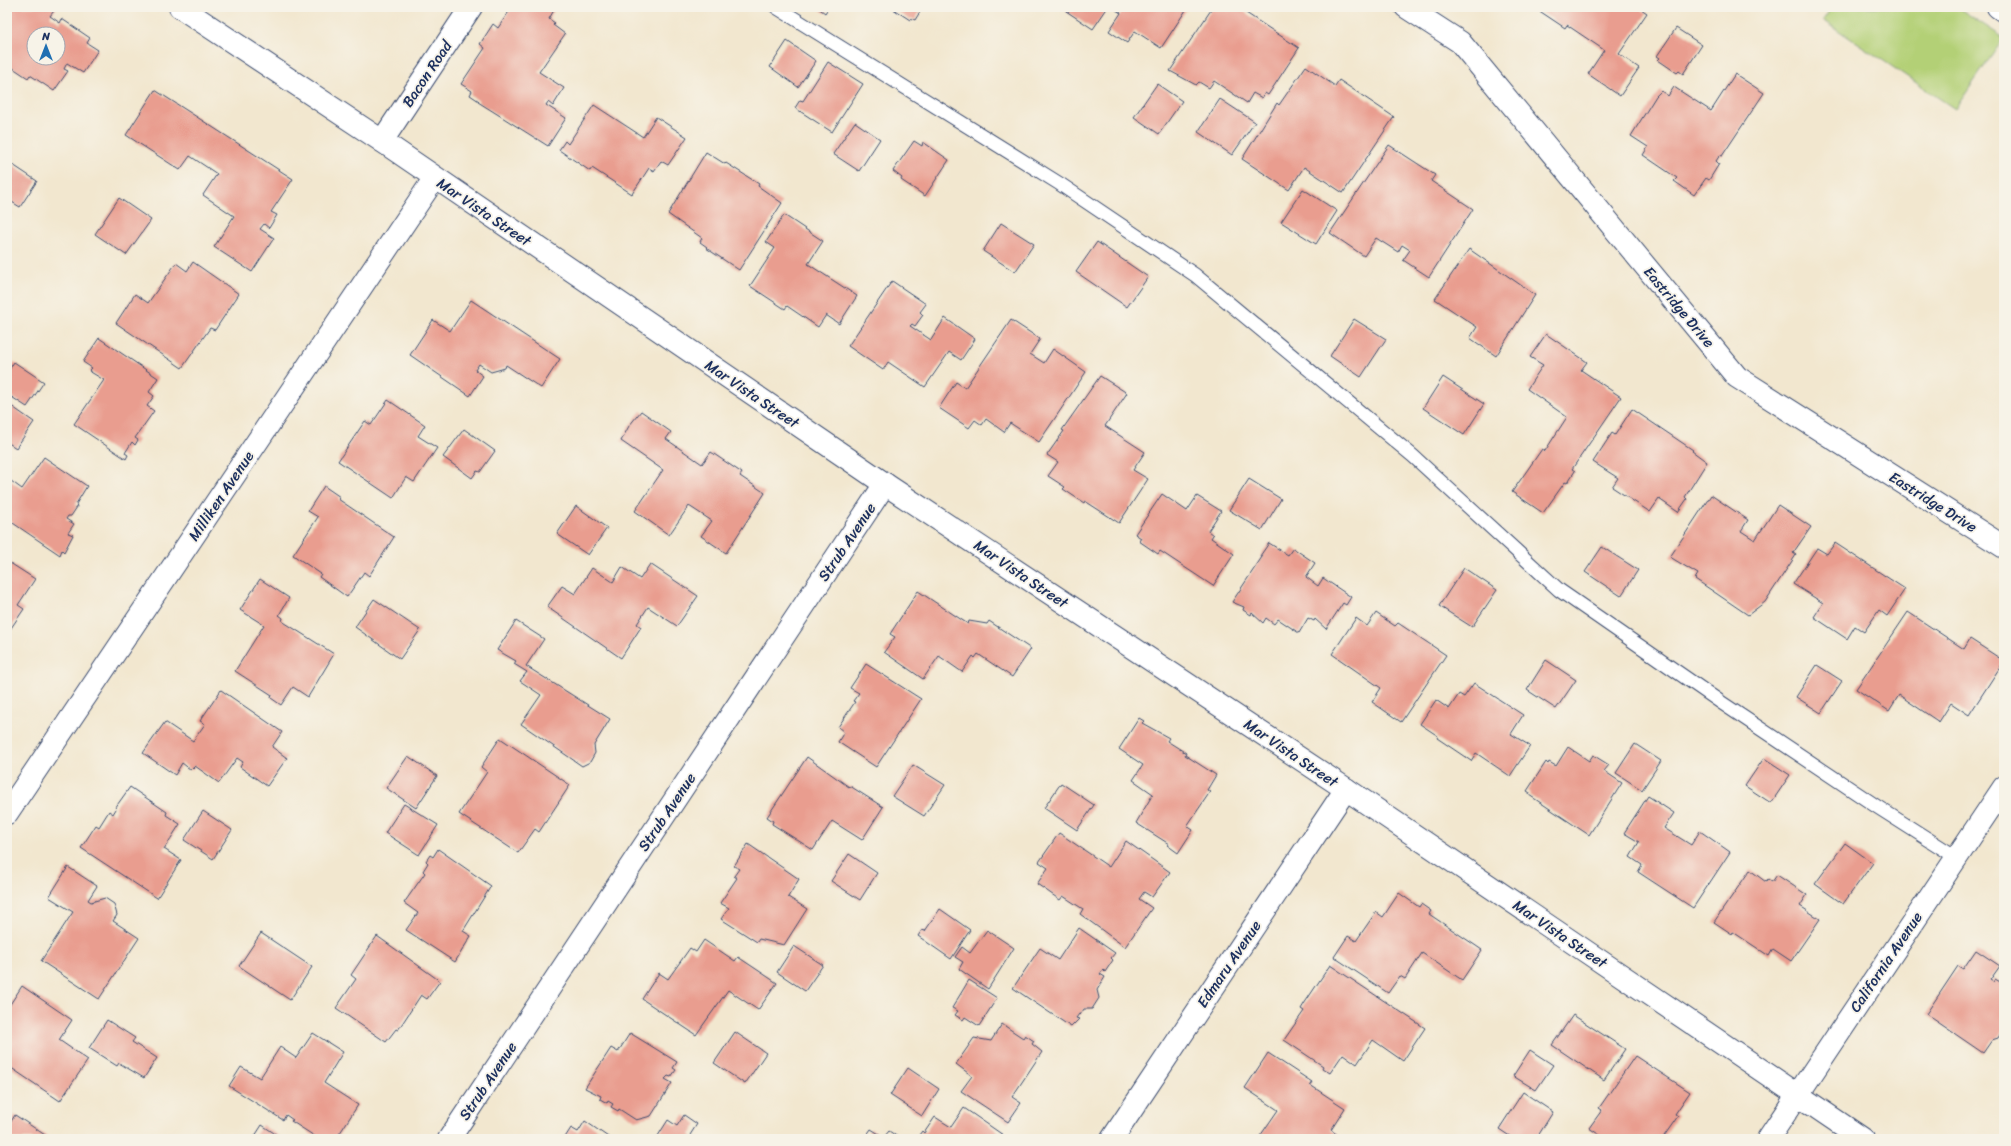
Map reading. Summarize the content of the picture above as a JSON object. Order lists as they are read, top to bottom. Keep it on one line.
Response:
{"streets":{"street":["Bacon Road","Mar Vista Street","Eastridge Drive","Milliken Avenue","Strub Avenue","California Avenue","Edmaru Avenue"]},"crossings":[["Bacon Road","Mar Vista Street"],["Mar Vista Street","Milliken Avenue"],["Mar Vista Street","Strub Avenue"],["Mar Vista Street","California Avenue"],["Mar Vista Street","Edmaru Avenue"]],"north":"top"}
